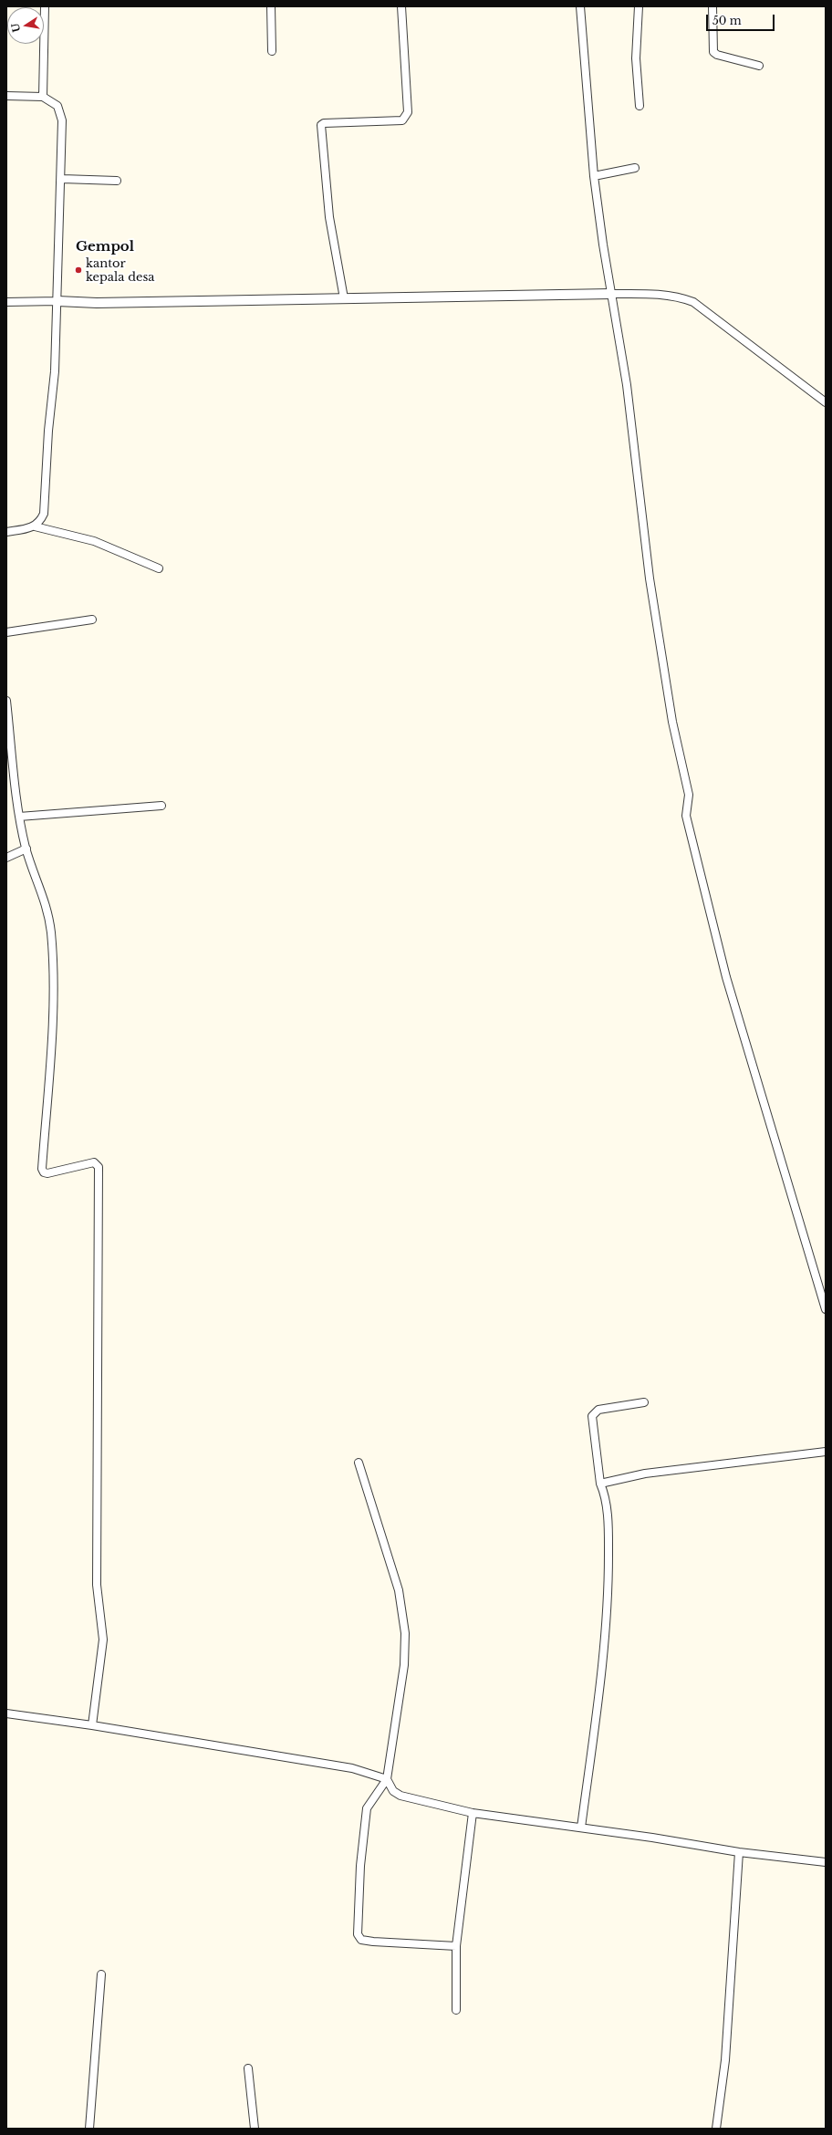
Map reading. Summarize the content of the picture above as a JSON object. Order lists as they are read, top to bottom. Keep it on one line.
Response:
{"districts":["Gempol"],"places":["kantor kepala desa"],"scale_bar":"50 m","north":"left"}
